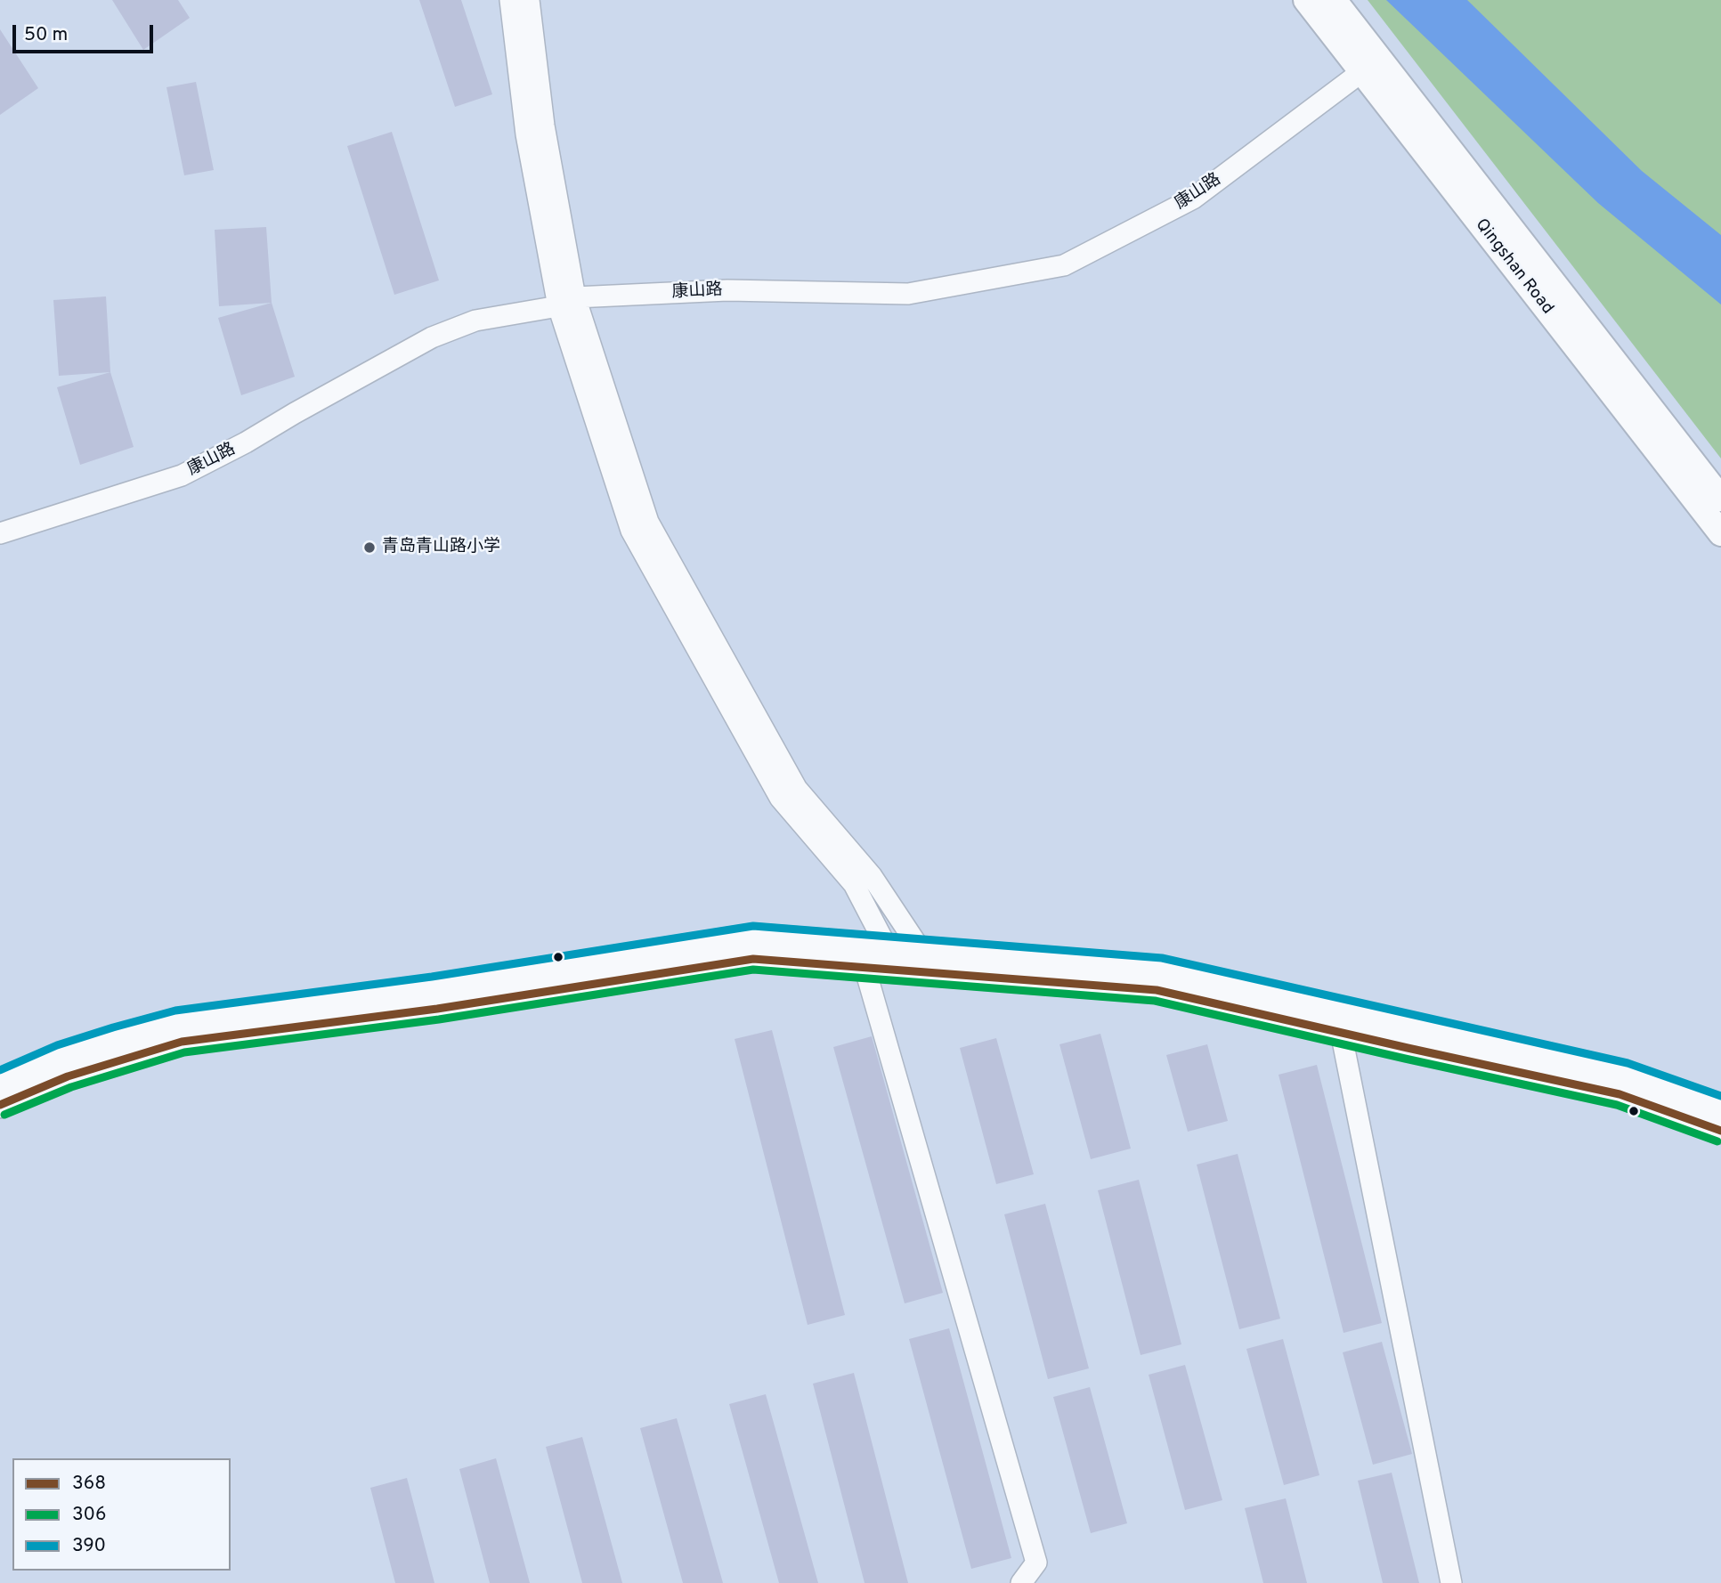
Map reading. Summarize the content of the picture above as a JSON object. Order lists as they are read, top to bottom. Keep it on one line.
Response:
{"streets":{"main road":["Qingshan Road"],"street":["康山路"]},"crossings":[["康山路","Qingshan Road"]],"places":["青岛青山路小学"],"lines":["transit line 390","transit line 368","transit line 306"],"legend":["368","306","390"],"scale_bar":"50 m"}
